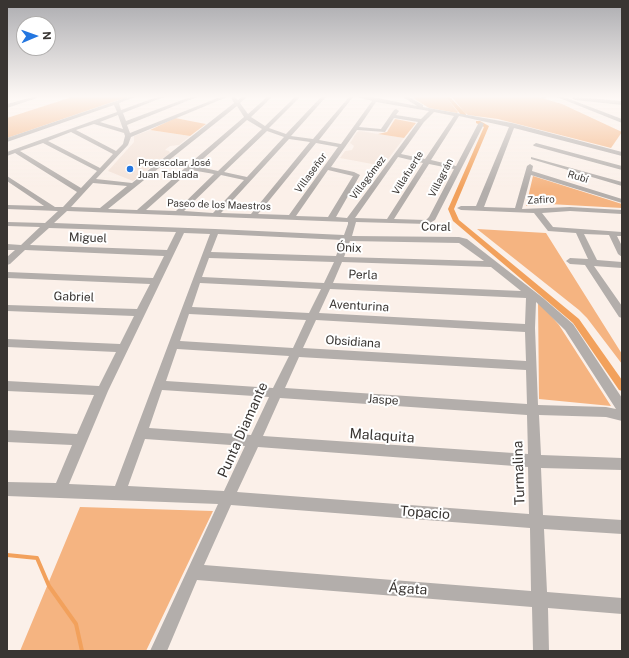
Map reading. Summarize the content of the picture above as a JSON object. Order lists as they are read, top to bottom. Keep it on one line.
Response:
{"streets":{"street":["Villaseñor","Villafuerte","Rubí","Villagómez","Villagrán","Zafiro","Paseo de los Maestros","Coral","Miguel","Ónix","Perla","Gabriel","Aventurina","Obsidiana","Jaspe","Punta Diamante","Malaquita","Turmalina","Topacio","Ágata"]},"crossings":[["Villaseñor","Paseo de los Maestros"],["Villafuerte","Paseo de los Maestros"],["Villagómez","Paseo de los Maestros"],["Villagómez","Punta Diamante"],["Villagrán","Paseo de los Maestros"],["Paseo de los Maestros","Punta Diamante"],["Coral","Ónix"],["Coral","Perla"],["Coral","Punta Diamante"],["Coral","Turmalina"],["Ónix","Punta Diamante"],["Perla","Punta Diamante"],["Perla","Turmalina"],["Aventurina","Punta Diamante"],["Aventurina","Turmalina"],["Obsidiana","Punta Diamante"],["Obsidiana","Turmalina"],["Jaspe","Punta Diamante"],["Jaspe","Turmalina"],["Punta Diamante","Malaquita"],["Punta Diamante","Topacio"],["Punta Diamante","Ágata"],["Malaquita","Turmalina"],["Turmalina","Topacio"],["Turmalina","Ágata"]],"places":["Preescolar José Juan Tablada"],"north":"right"}
